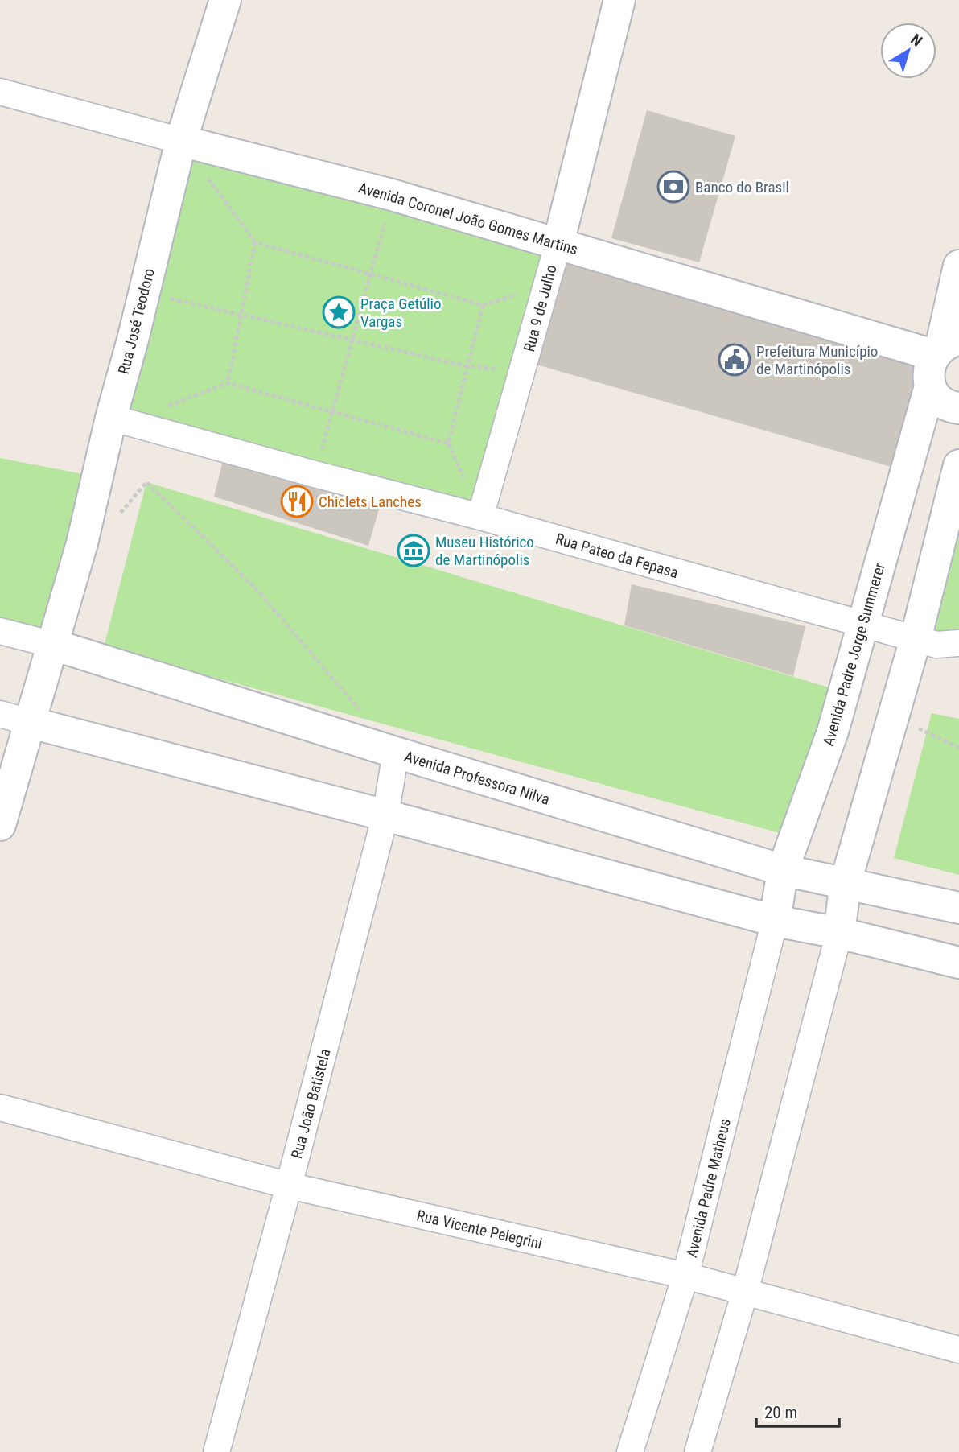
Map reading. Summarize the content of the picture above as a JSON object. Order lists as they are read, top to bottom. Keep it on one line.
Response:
{"streets":{"street":["Avenida Coronel João Gomes Martins","Rua 9 de Julho","Rua José Teodoro","Rua Pateo da Fepasa","Avenida Padre Jorge Summerer","Avenida Professora Nilva","Rua João Batistela","Avenida Padre Matheus","Rua Vicente Pelegrini"]},"crossings":[["Avenida Coronel João Gomes Martins","Rua 9 de Julho"],["Avenida Coronel João Gomes Martins","Rua José Teodoro"],["Avenida Coronel João Gomes Martins","Avenida Padre Jorge Summerer"],["Rua 9 de Julho","Rua Pateo da Fepasa"],["Rua José Teodoro","Rua Pateo da Fepasa"],["Rua José Teodoro","Avenida Professora Nilva"],["Rua Pateo da Fepasa","Avenida Padre Jorge Summerer"],["Avenida Padre Jorge Summerer","Avenida Professora Nilva"],["Avenida Padre Jorge Summerer","Avenida Padre Matheus"],["Avenida Professora Nilva","Rua João Batistela"],["Rua João Batistela","Rua Vicente Pelegrini"],["Avenida Padre Matheus","Rua Vicente Pelegrini"]],"places":{"bank":["Banco do Brasil"],"place":["Praça Getúlio Vargas"],"public building":["Prefeitura Município de Martinópolis"],"restaurant":["Chiclets Lanches"],"museum":["Museu Histórico de Martinópolis"]},"scale_bar":"20 m","north":"top right"}
